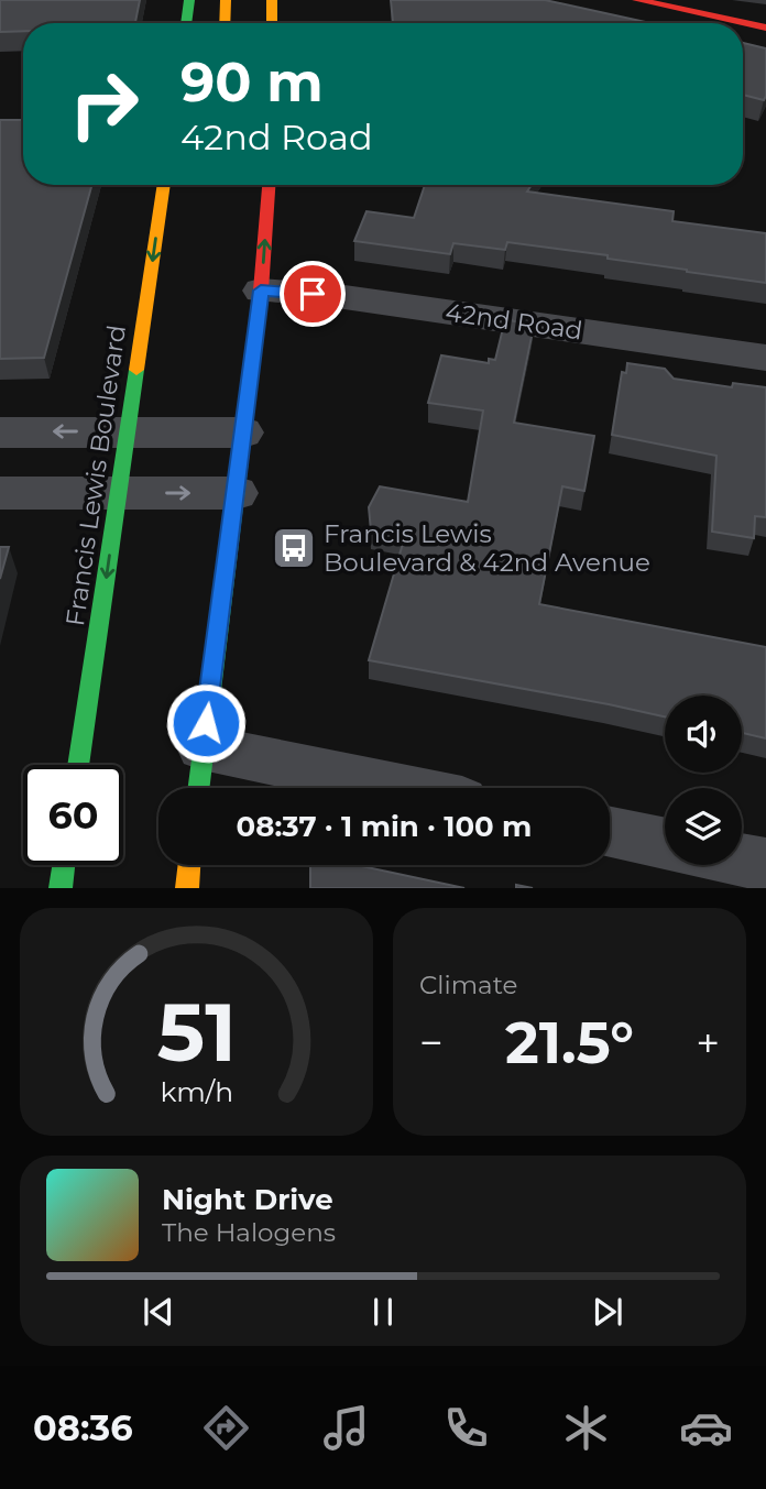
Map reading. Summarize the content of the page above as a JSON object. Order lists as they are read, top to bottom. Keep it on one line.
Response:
{"streets":{"main road":["Francis Lewis Boulevard"],"street":["42nd Road"]},"places":{"bus stop":["Francis Lewis Boulevard & 42nd Avenue"]},"page":{"turn":["90 m","42nd Road"],"limit":"60","trip":"08:37 · 1 min · 100 m","tile":"Climate","heat":["−","21.5°","+"],"song":["Night Drive","The Halogens"],"tabs":"08:36","gauge":["51","km/h"]}}
